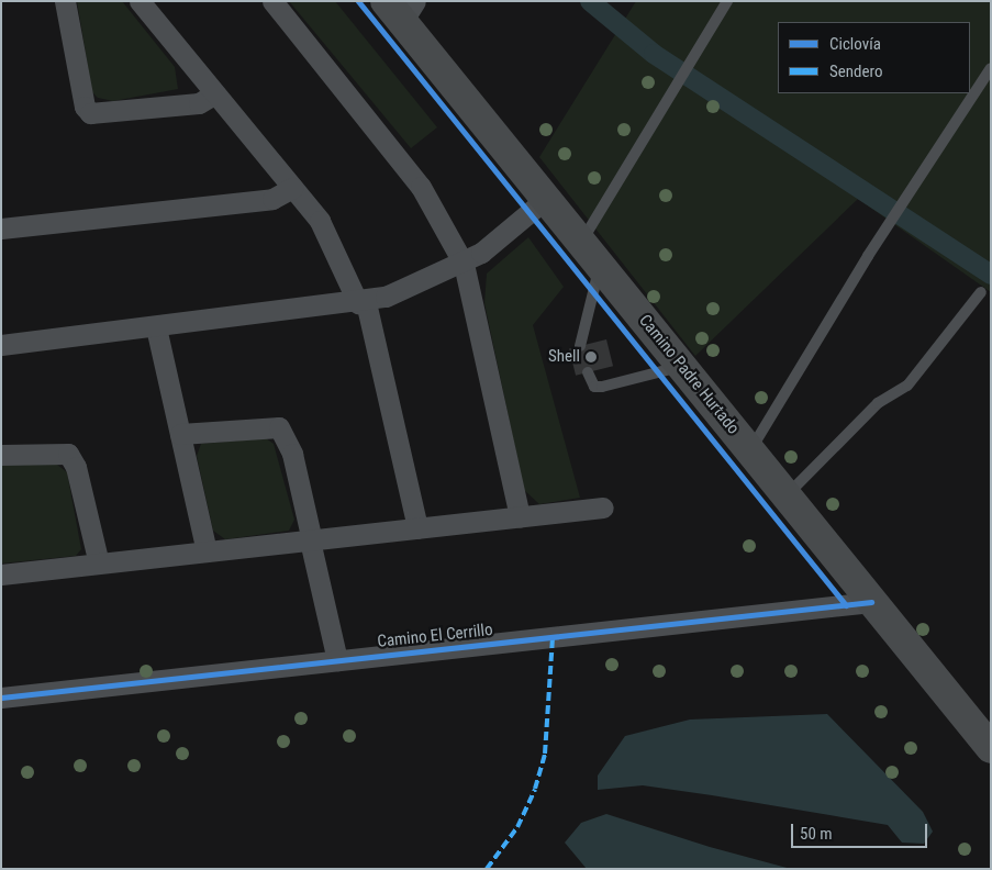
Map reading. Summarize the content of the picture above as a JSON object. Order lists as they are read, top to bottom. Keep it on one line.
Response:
{"streets":{"main road":["Camino Padre Hurtado"],"street":["Camino El Cerrillo"]},"crossings":[["Camino Padre Hurtado","Camino El Cerrillo"]],"places":["Shell"],"legend":["Ciclovía","Sendero"],"scale_bar":"50 m"}
